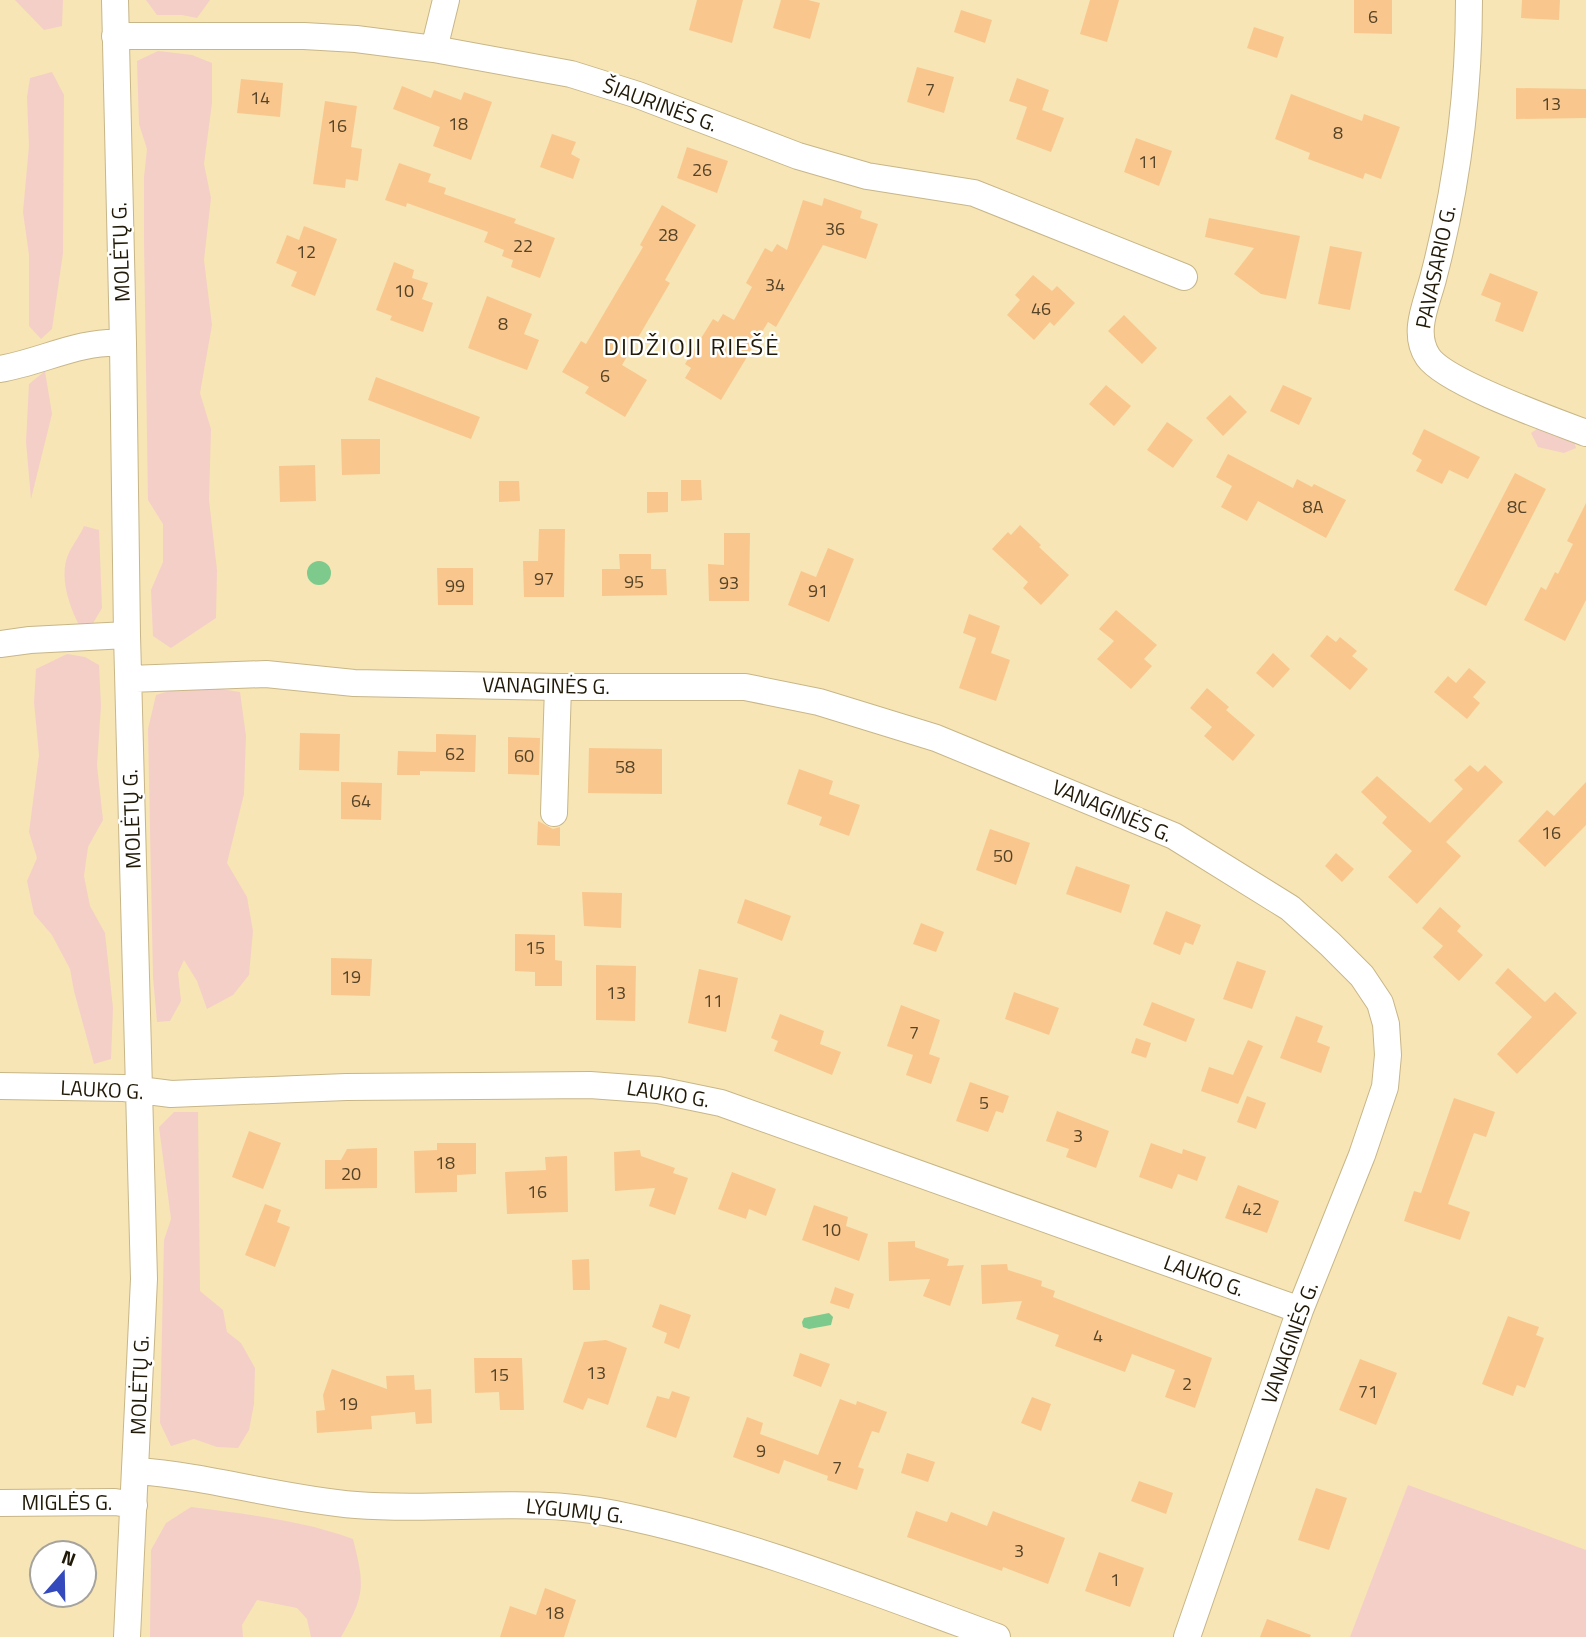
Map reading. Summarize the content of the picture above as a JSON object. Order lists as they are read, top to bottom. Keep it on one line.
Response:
{"streets":{"street":["ŠIAURINĖS G.","MOLĖTŲ G.","PAVASARIO G.","VANAGINĖS G.","LAUKO G.","MIGLĖS G.","LYGUMŲ G."]},"crossings":[["ŠIAURINĖS G.","MOLĖTŲ G."],["MOLĖTŲ G.","VANAGINĖS G."],["MOLĖTŲ G.","LAUKO G."],["MOLĖTŲ G.","MIGLĖS G."],["MOLĖTŲ G.","LYGUMŲ G."],["VANAGINĖS G.","LAUKO G."]],"districts":["DIDŽIOJI RIEŠĖ"],"house_numbers":["6","7","14","13","18","16","8","11","26","36","28","22","12","34","10","46","8","6","8A","8C","97","95","93","99","91","62","60","58","64","16","50","15","19","13","11","7","5","3","18","20","16","42","10","4","13","15","2","71","19","9","7","3","1","18"],"north":"top"}
